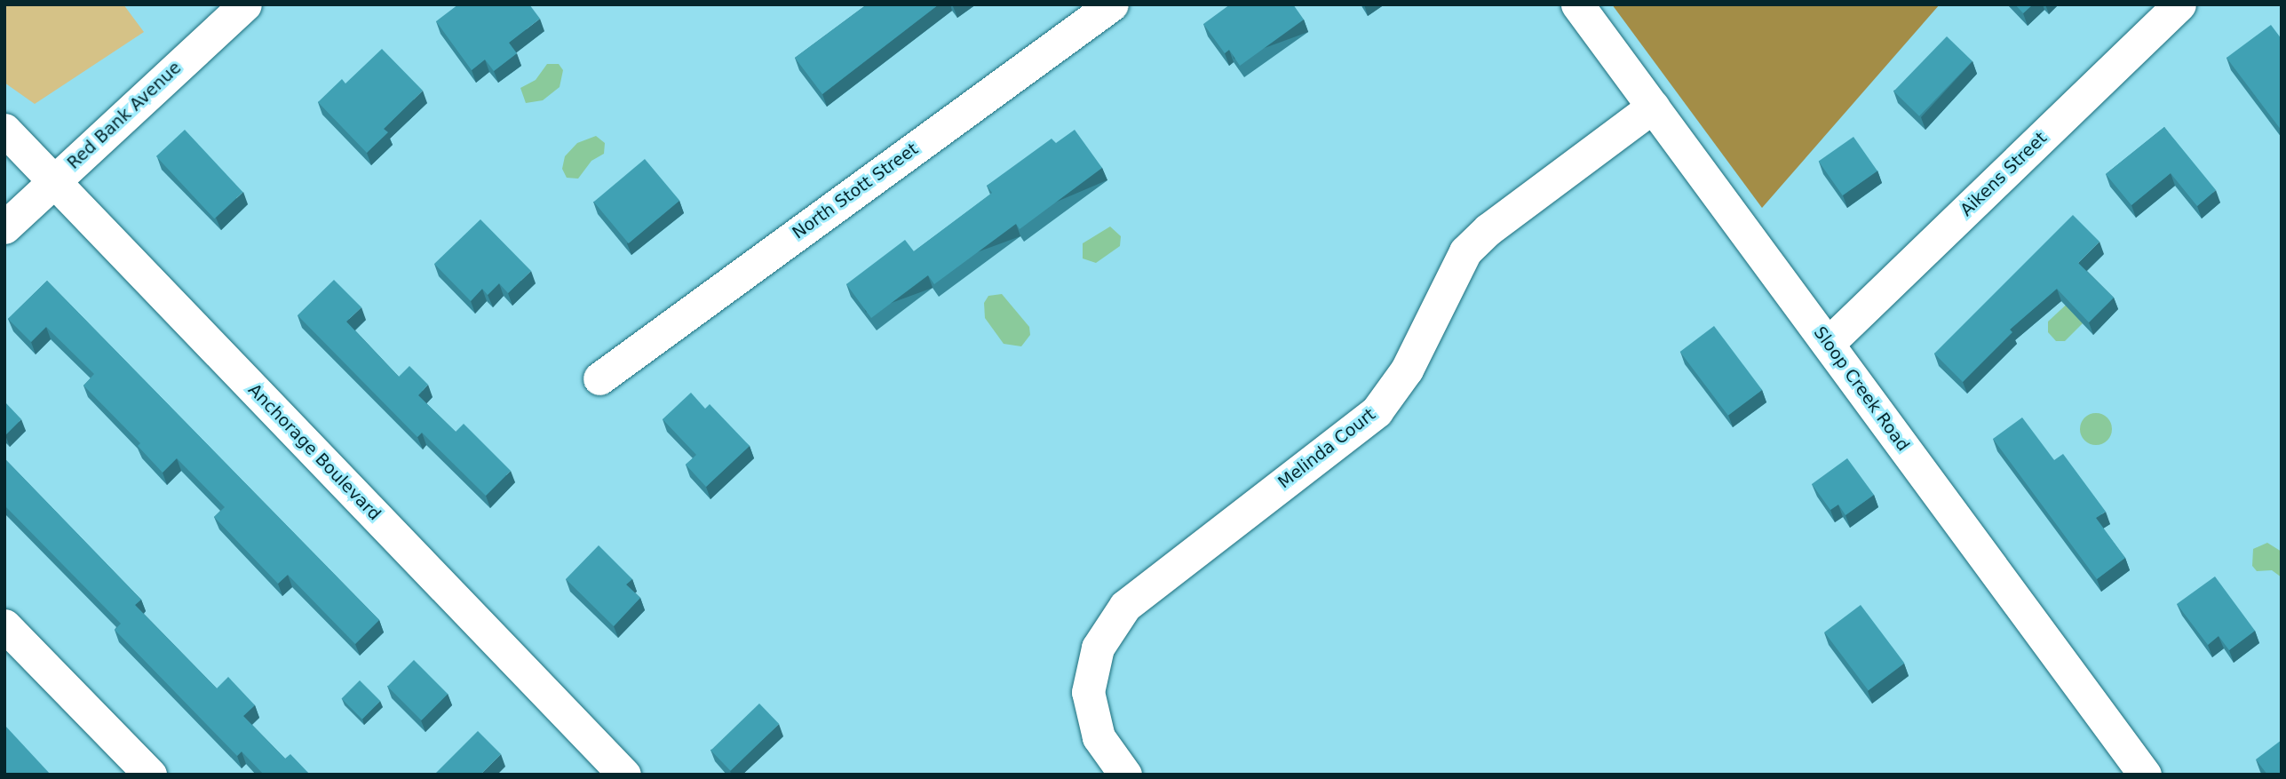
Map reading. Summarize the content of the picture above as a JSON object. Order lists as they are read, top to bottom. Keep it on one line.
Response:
{"streets":{"street":["Red Bank Avenue","Aikens Street","North Stott Street","Sloop Creek Road","Melinda Court","Anchorage Boulevard"]},"crossings":[["Red Bank Avenue","Anchorage Boulevard"],["Aikens Street","Sloop Creek Road"],["Sloop Creek Road","Melinda Court"]]}
